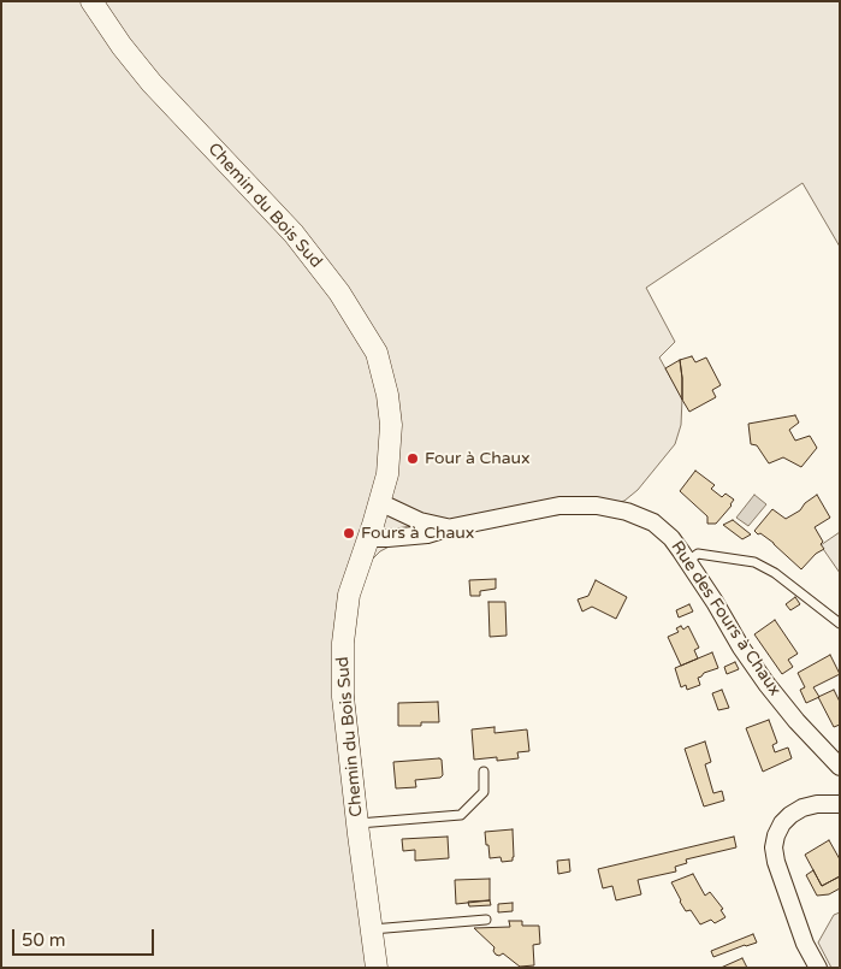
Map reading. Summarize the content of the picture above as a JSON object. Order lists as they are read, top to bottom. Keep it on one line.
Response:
{"streets":{"street":["Chemin du Bois Sud","Rue des Fours à Chaux"]},"crossings":[["Chemin du Bois Sud","Rue des Fours à Chaux"]],"places":["Four à Chaux","Fours à Chaux"],"scale_bar":"50 m"}
